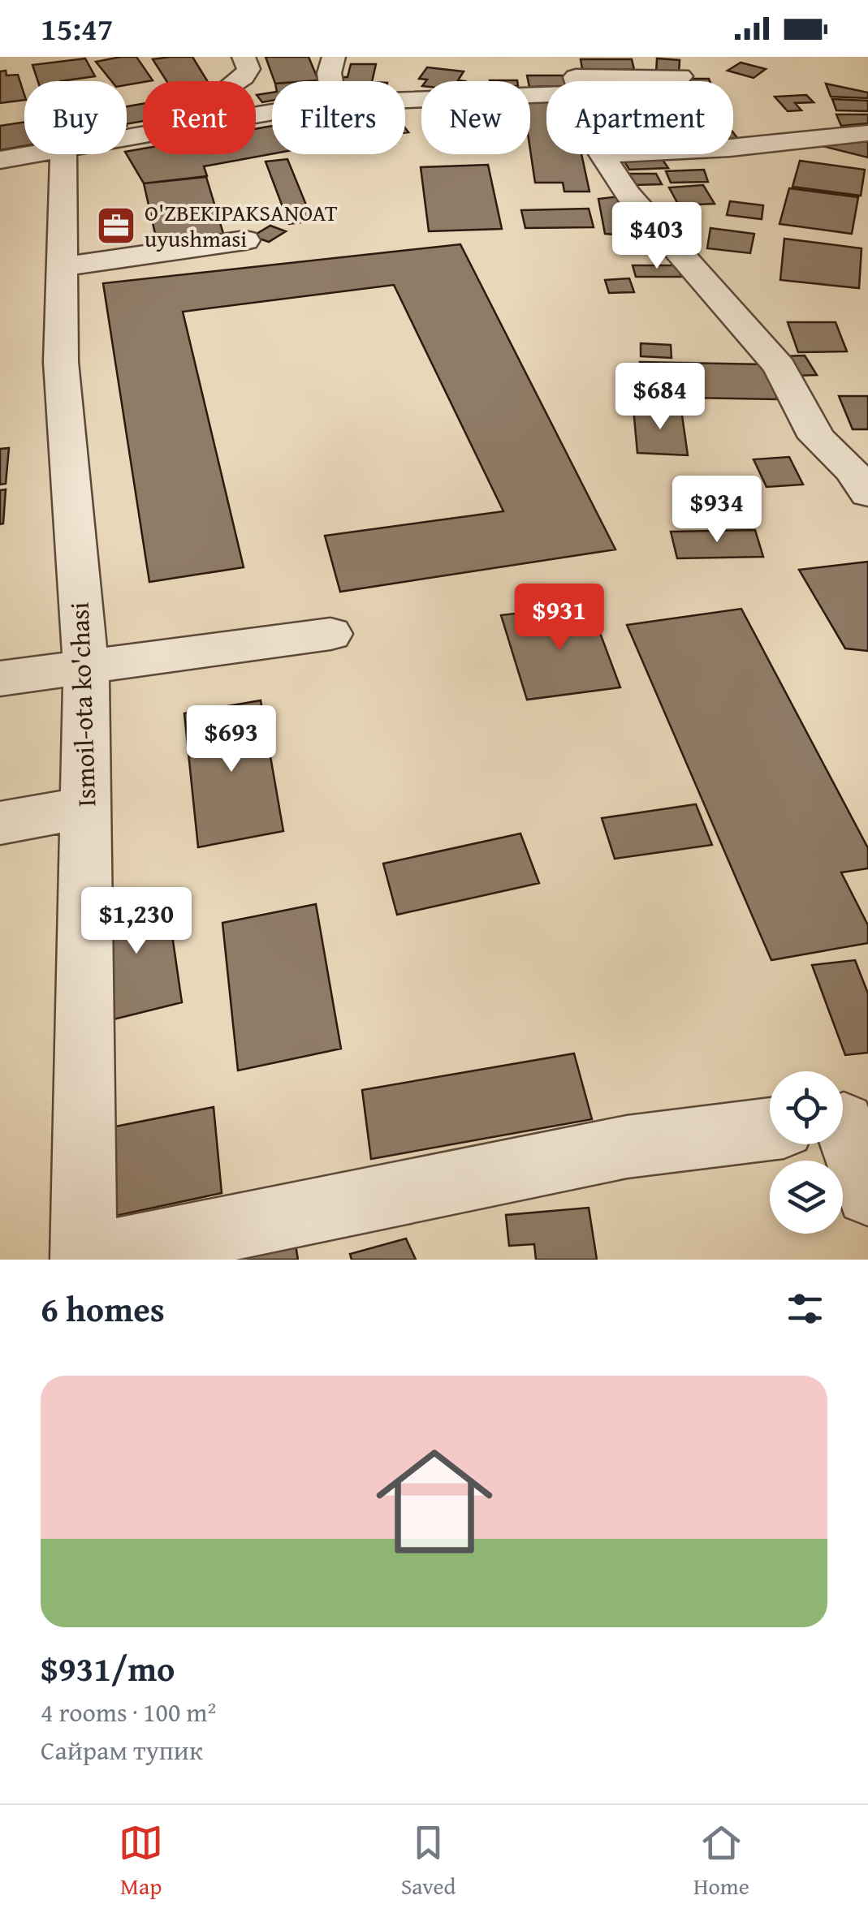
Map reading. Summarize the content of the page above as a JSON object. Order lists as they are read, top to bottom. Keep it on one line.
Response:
{"streets":{"street":["Ismoil-ota ko'chasi"]},"places":{"office":["O'ZBEKIPAKSANOAT uyushmasi"]},"page":{"status":"15:47","chip":["Buy","Rent","Filters","New","Apartment"],"price":["$403","$684","$934","$931","$693","$1,230"],"heading":"6 homes","list":[{"name":"$931/mo","note":"4 rooms · 100 m² · Сайрам тупик"}],"tabs":["Map","Saved","Home"]}}
